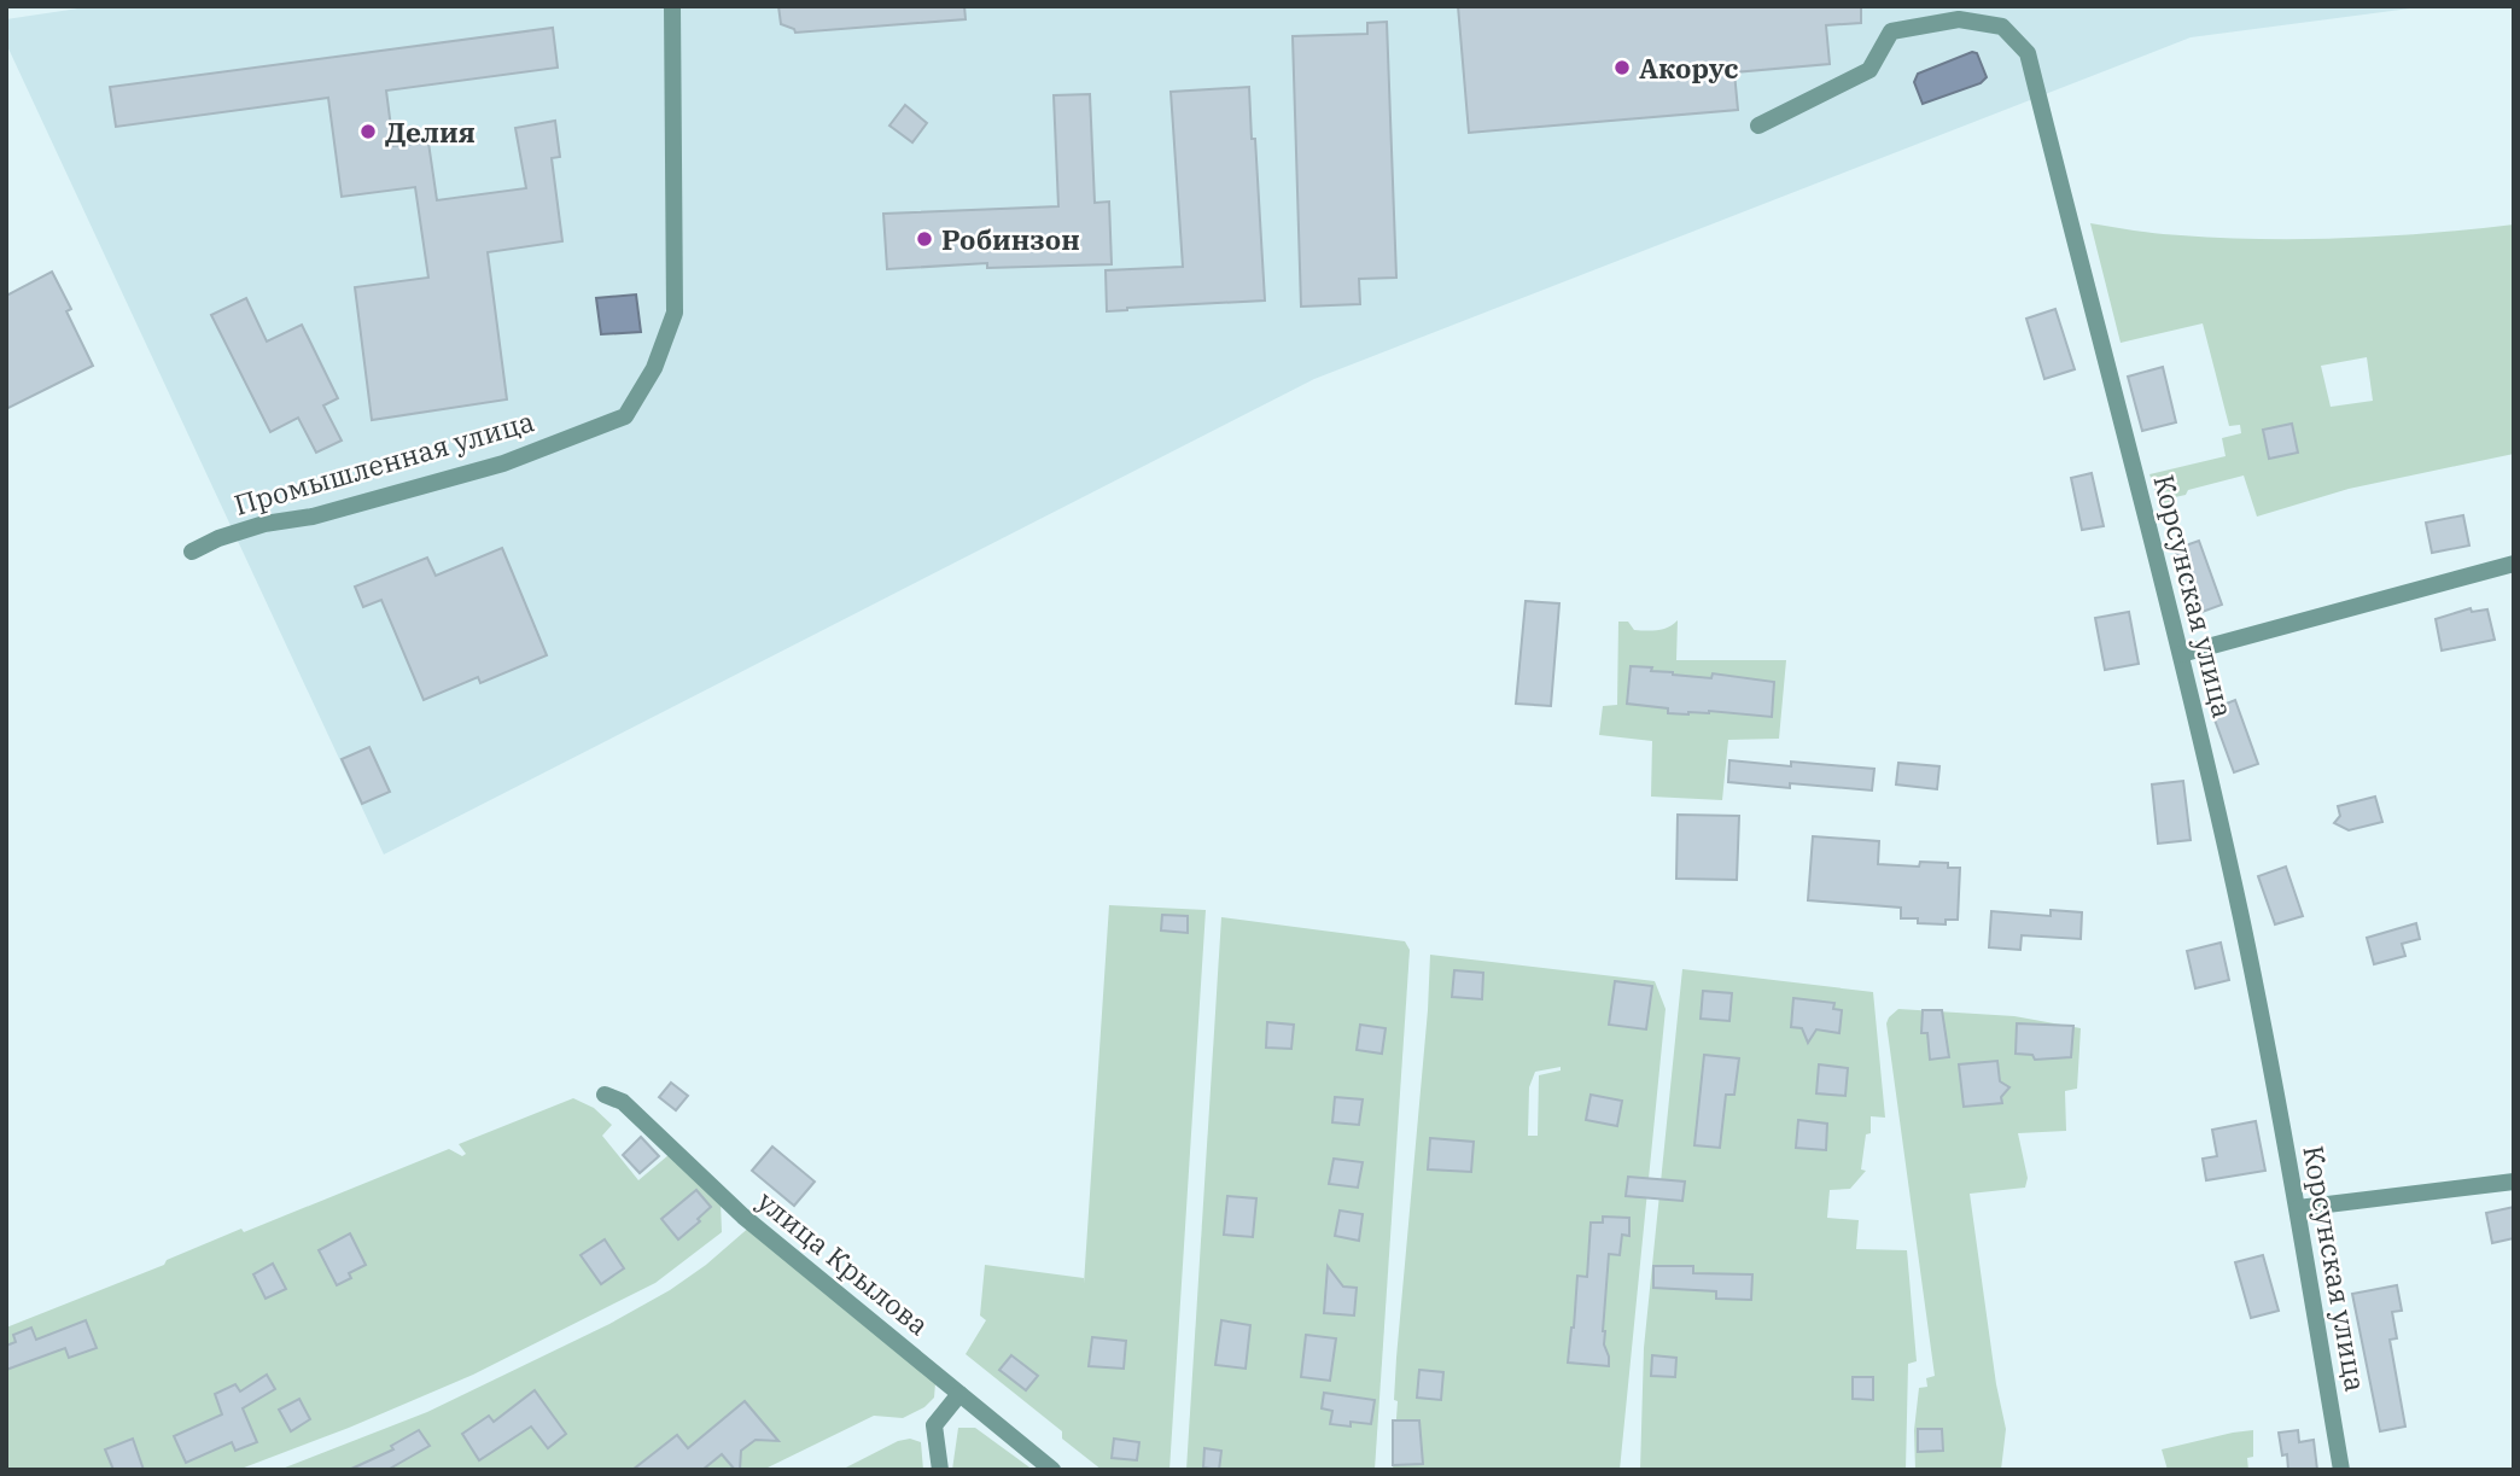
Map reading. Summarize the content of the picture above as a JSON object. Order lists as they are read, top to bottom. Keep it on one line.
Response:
{"streets":{"street":["Промышленная улица","Корсунская улица","улица Крылова"]},"places":["Акорус","Делия","Робинзон"]}
